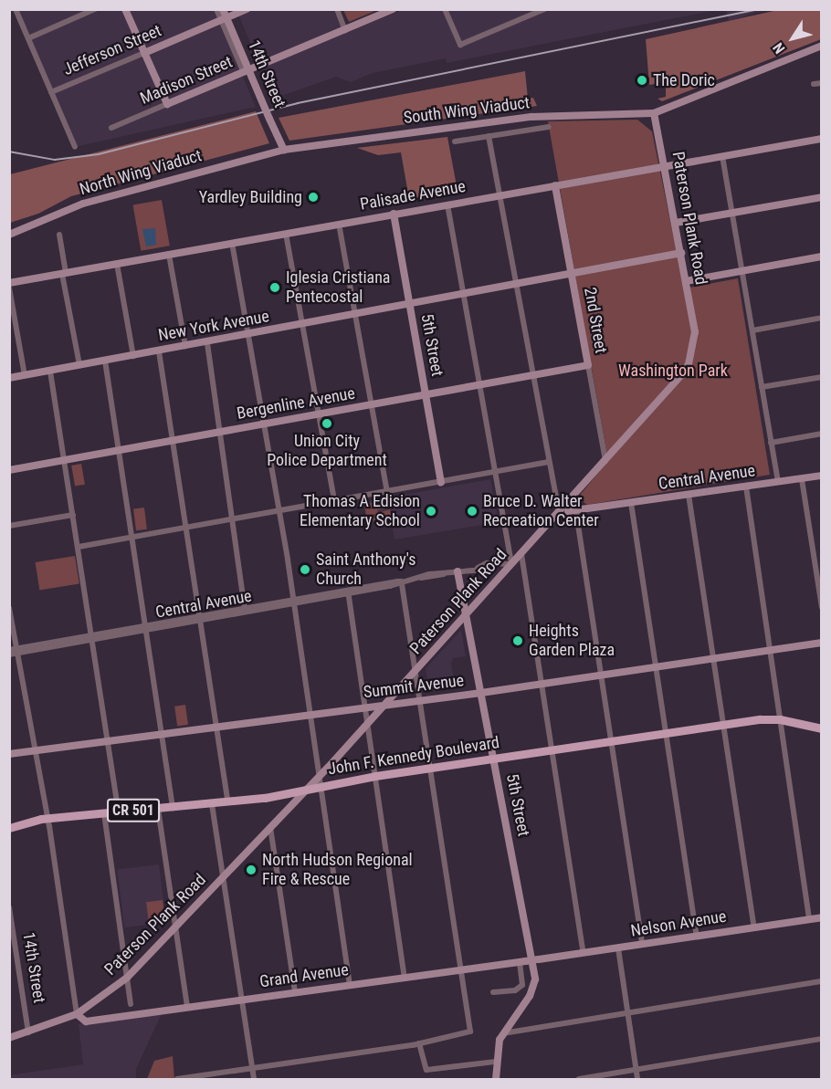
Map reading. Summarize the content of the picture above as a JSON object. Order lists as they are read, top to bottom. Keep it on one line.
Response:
{"streets":{"main road":["John F. Kennedy Boulevard","CR 501"],"street":["Jefferson Street","14th Street","Madison Street","South Wing Viaduct","North Wing Viaduct","Palisade Avenue","Paterson Plank Road","2nd Street","New York Avenue","5th Street","Bergenline Avenue","Central Avenue","Summit Avenue","Nelson Avenue","Grand Avenue"]},"crossings":[["Jefferson Street","14th Street"],["14th Street","Madison Street"],["14th Street","South Wing Viaduct"],["14th Street","North Wing Viaduct"],["14th Street","Paterson Plank Road"],["South Wing Viaduct","North Wing Viaduct"],["South Wing Viaduct","Paterson Plank Road"],["Palisade Avenue","Paterson Plank Road"],["Palisade Avenue","2nd Street"],["Palisade Avenue","5th Street"],["Paterson Plank Road","2nd Street"],["Paterson Plank Road","New York Avenue"],["Paterson Plank Road","5th Street"],["Paterson Plank Road","Central Avenue"],["Paterson Plank Road","Summit Avenue"],["Paterson Plank Road","John F. Kennedy Boulevard"],["Paterson Plank Road","Grand Avenue"],["2nd Street","New York Avenue"],["2nd Street","Bergenline Avenue"],["New York Avenue","5th Street"],["5th Street","Bergenline Avenue"],["5th Street","Central Avenue"],["5th Street","Summit Avenue"],["5th Street","John F. Kennedy Boulevard"],["Nelson Avenue","Grand Avenue"]],"parks":["Washington Park"],"places":["The Doric","Yardley Building","Iglesia Cristiana Pentecostal","Union City Police Department","Thomas A Edision Elementary School","Bruce D. Walter Recreation Center","Saint Anthony's Church","Heights Garden Plaza","North Hudson Regional Fire & Rescue"],"north":"bottom left"}
